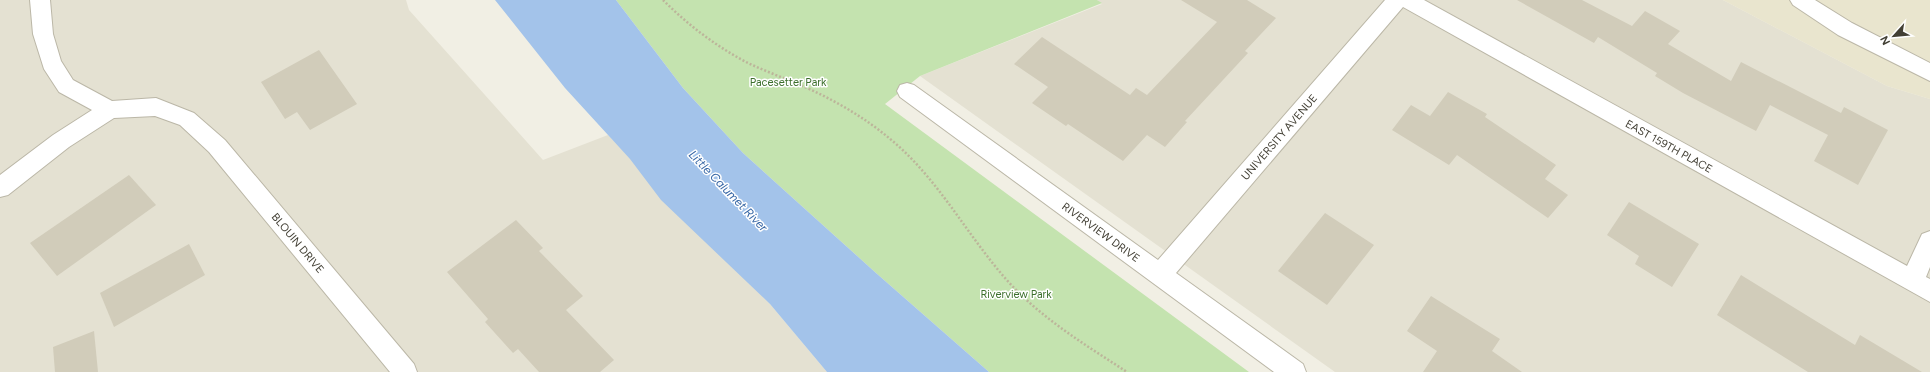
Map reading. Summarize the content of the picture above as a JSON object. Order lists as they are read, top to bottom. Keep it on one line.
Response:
{"streets":{"street":["UNIVERSITY AVENUE","EAST 159TH PLACE","RIVERVIEW DRIVE","BLOUIN DRIVE"]},"crossings":[["UNIVERSITY AVENUE","RIVERVIEW DRIVE"]],"water":["Little Calumet River"],"parks":["Pacesetter Park","Riverview Park"],"north":"bottom left"}
